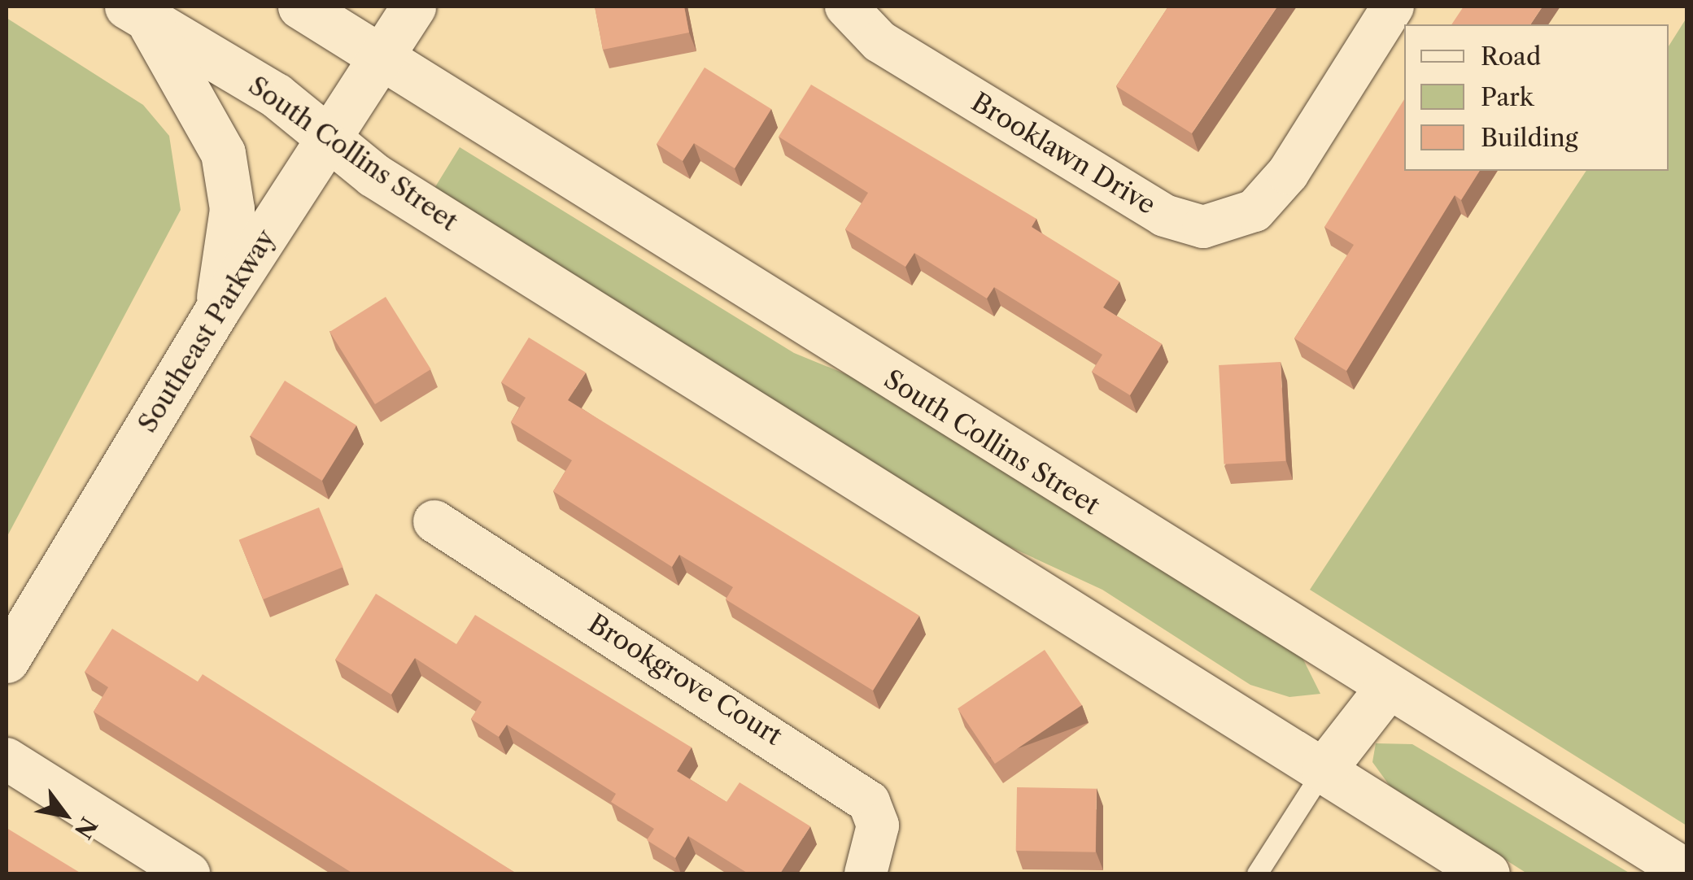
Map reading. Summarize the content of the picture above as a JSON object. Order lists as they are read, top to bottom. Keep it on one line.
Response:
{"streets":{"main road":["South Collins Street","Southeast Parkway"],"street":["Brooklawn Drive","Brookgrove Court"]},"crossings":[["South Collins Street","Southeast Parkway"]],"legend":["Road","Park","Building"],"north":"bottom right"}
